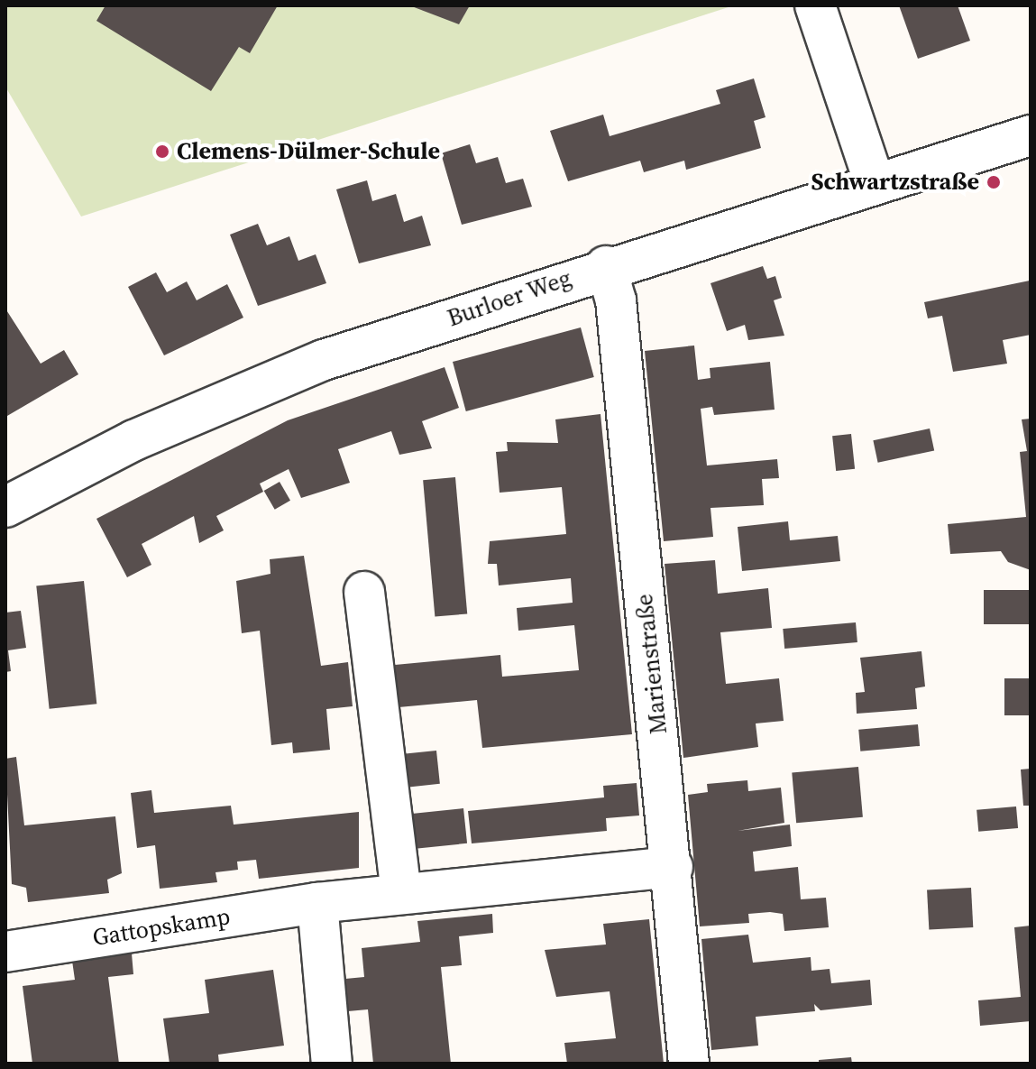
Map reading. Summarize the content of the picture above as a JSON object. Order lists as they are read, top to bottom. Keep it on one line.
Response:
{"streets":{"street":["Burloer Weg","Marienstraße","Gattopskamp"]},"crossings":[["Burloer Weg","Marienstraße"],["Marienstraße","Gattopskamp"]],"places":["Clemens-Dülmer-Schule","Schwartzstraße"]}
